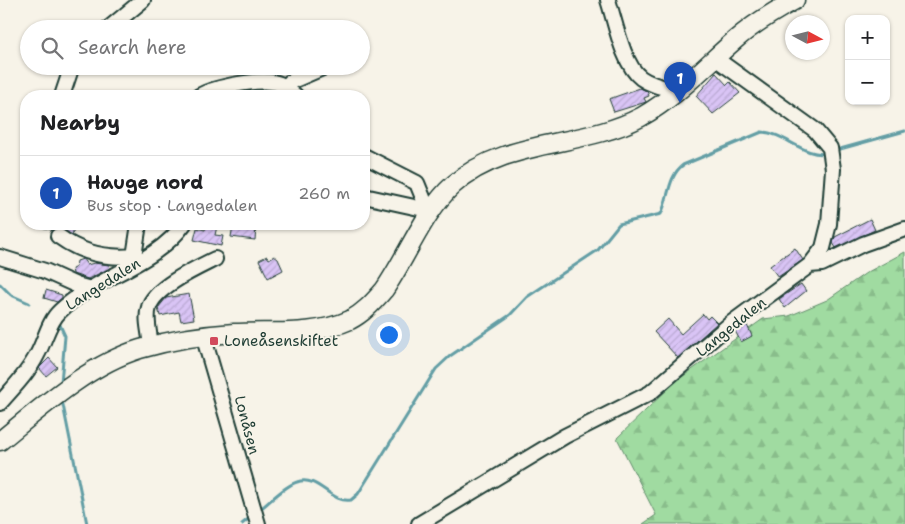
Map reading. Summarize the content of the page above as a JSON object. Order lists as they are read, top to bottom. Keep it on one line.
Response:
{"streets":{"street":["Langedalen","Lonåsen"]},"places":{"transit":["Loneåsenskiftet"]},"north":"right","page":{"map_buttons":["+","−"],"search":"Search here","pins":"1","heading":"Nearby","list":[{"mark":"1","name":"Hauge nord","note":"Bus stop · Langedalen","value":"260 m"}]}}
